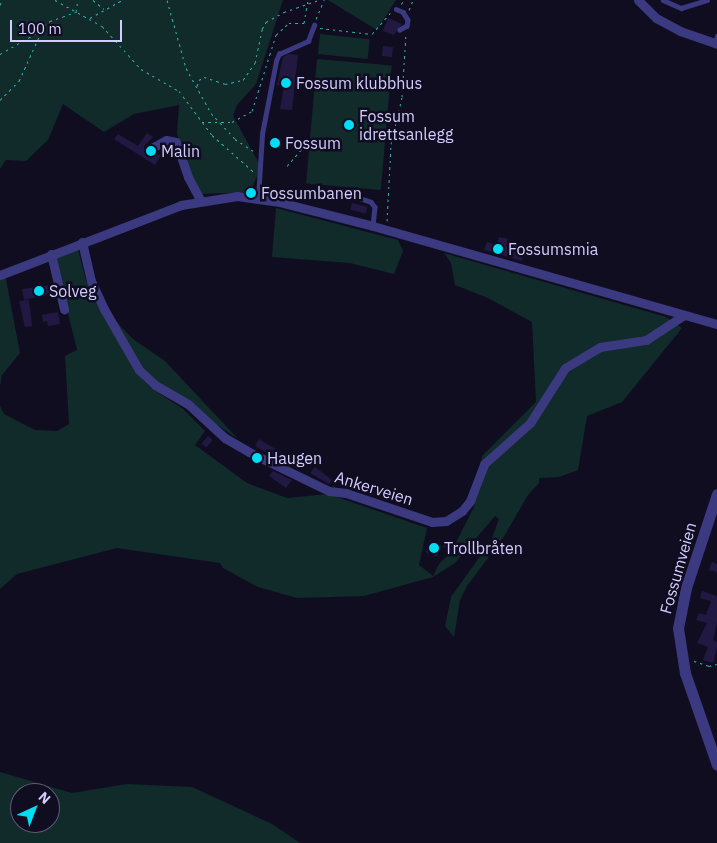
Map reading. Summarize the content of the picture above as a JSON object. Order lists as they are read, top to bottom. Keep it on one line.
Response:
{"streets":{"street":["Ankerveien","Fossumveien"]},"places":["Fossum klubbhus","Fossum idrettsanlegg","Fossum","Malin","Fossumbanen","Fossumsmia","Solveg","Haugen","Trollbråten"],"scale_bar":"100 m","north":"top right"}
